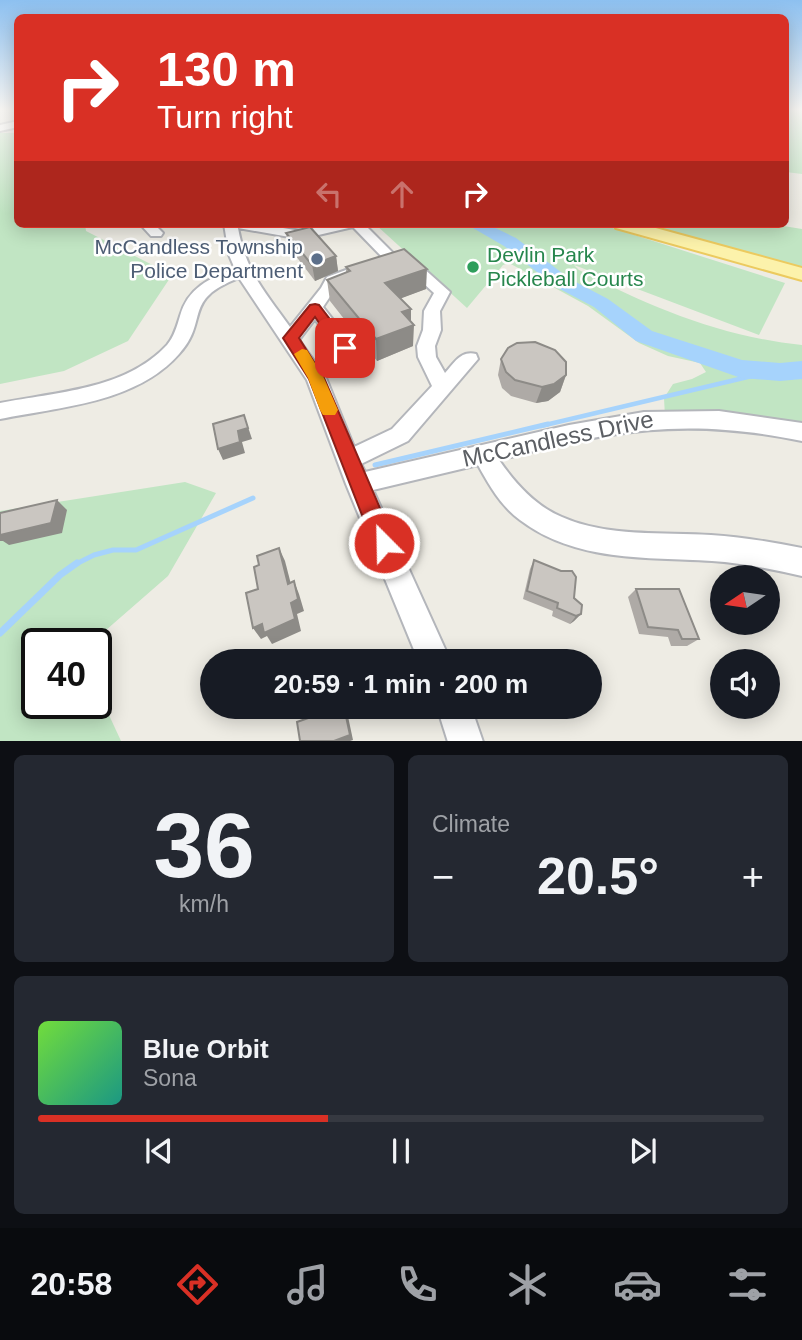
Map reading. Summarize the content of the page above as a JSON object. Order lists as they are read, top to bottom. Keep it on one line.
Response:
{"streets":{"street":["McCandless Drive"]},"places":["McCandless Township Police Department","Devlin Park Pickleball Courts"],"north":"left","page":{"turn":["130 m","Turn right"],"limit":"40","trip":"20:59 · 1 min · 200 m","tile":[["36","km/h"],"Climate"],"heat":["−","20.5°","+"],"song":["Blue Orbit","Sona"],"tabs":"20:58"}}
